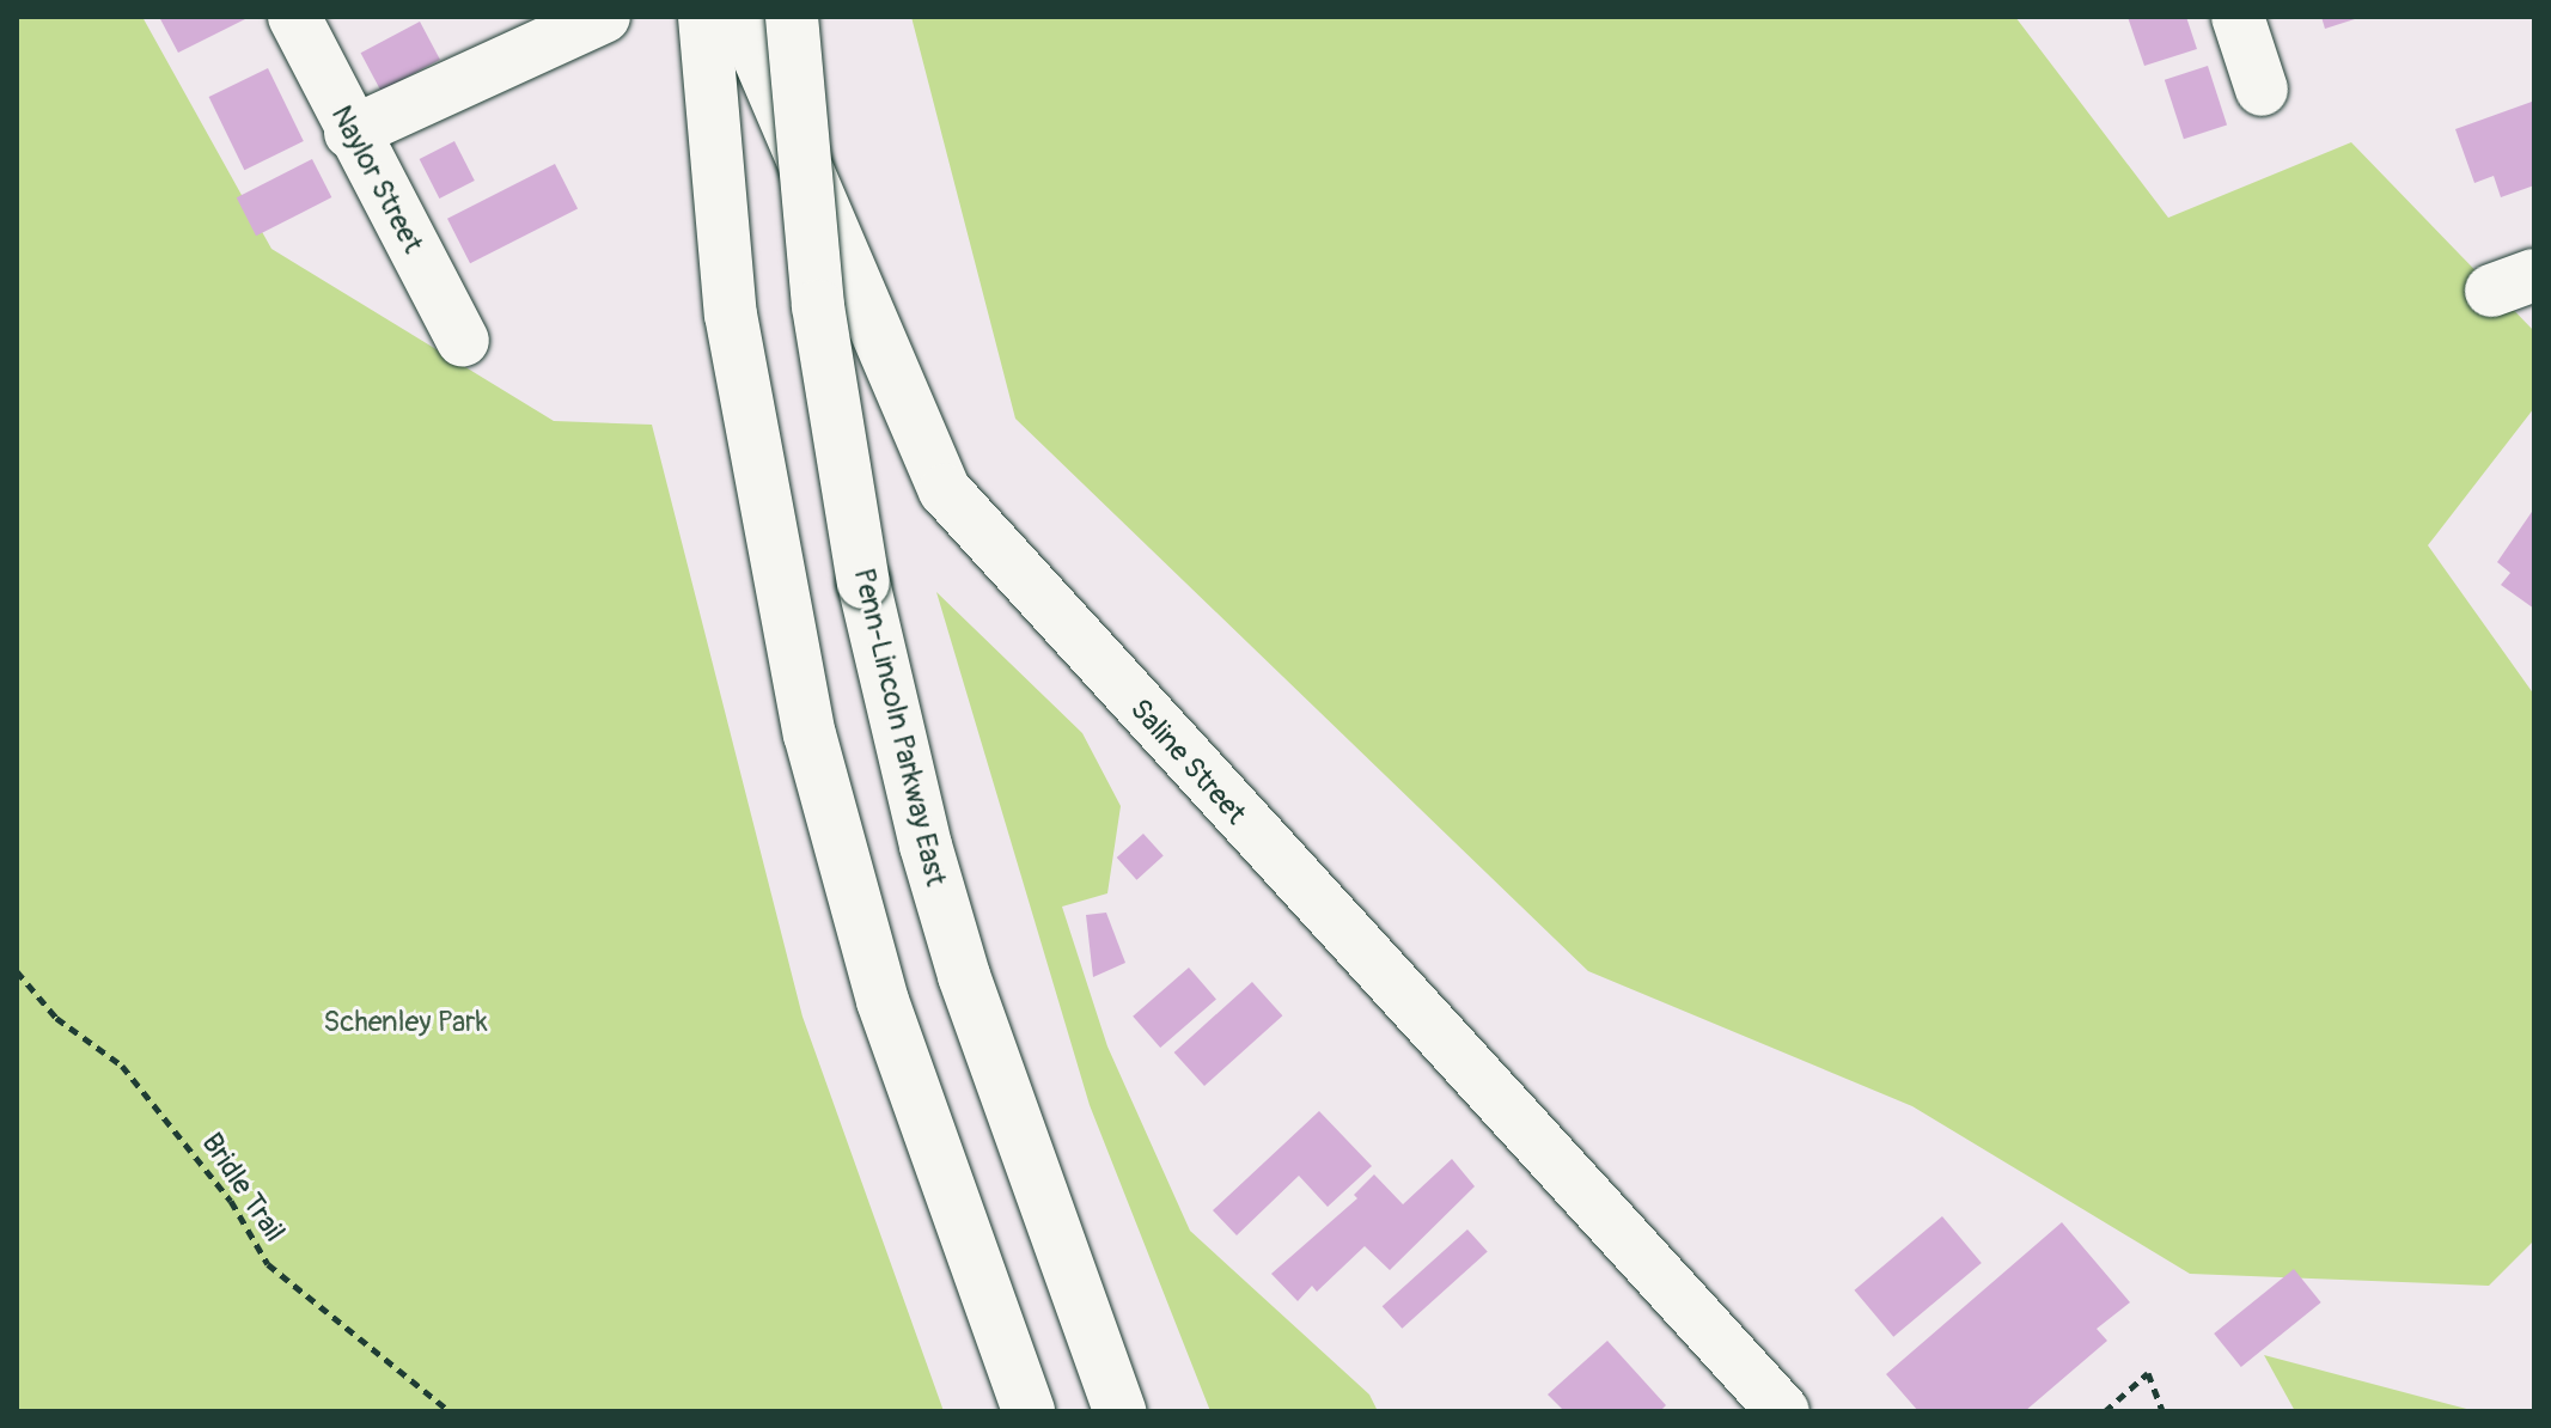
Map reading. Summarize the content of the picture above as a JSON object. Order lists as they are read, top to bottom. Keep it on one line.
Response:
{"streets":{"main road":["Naylor Street","Penn-Lincoln Parkway East","Saline Street"],"path":["Bridle Trail"]},"parks":["Schenley Park"]}
